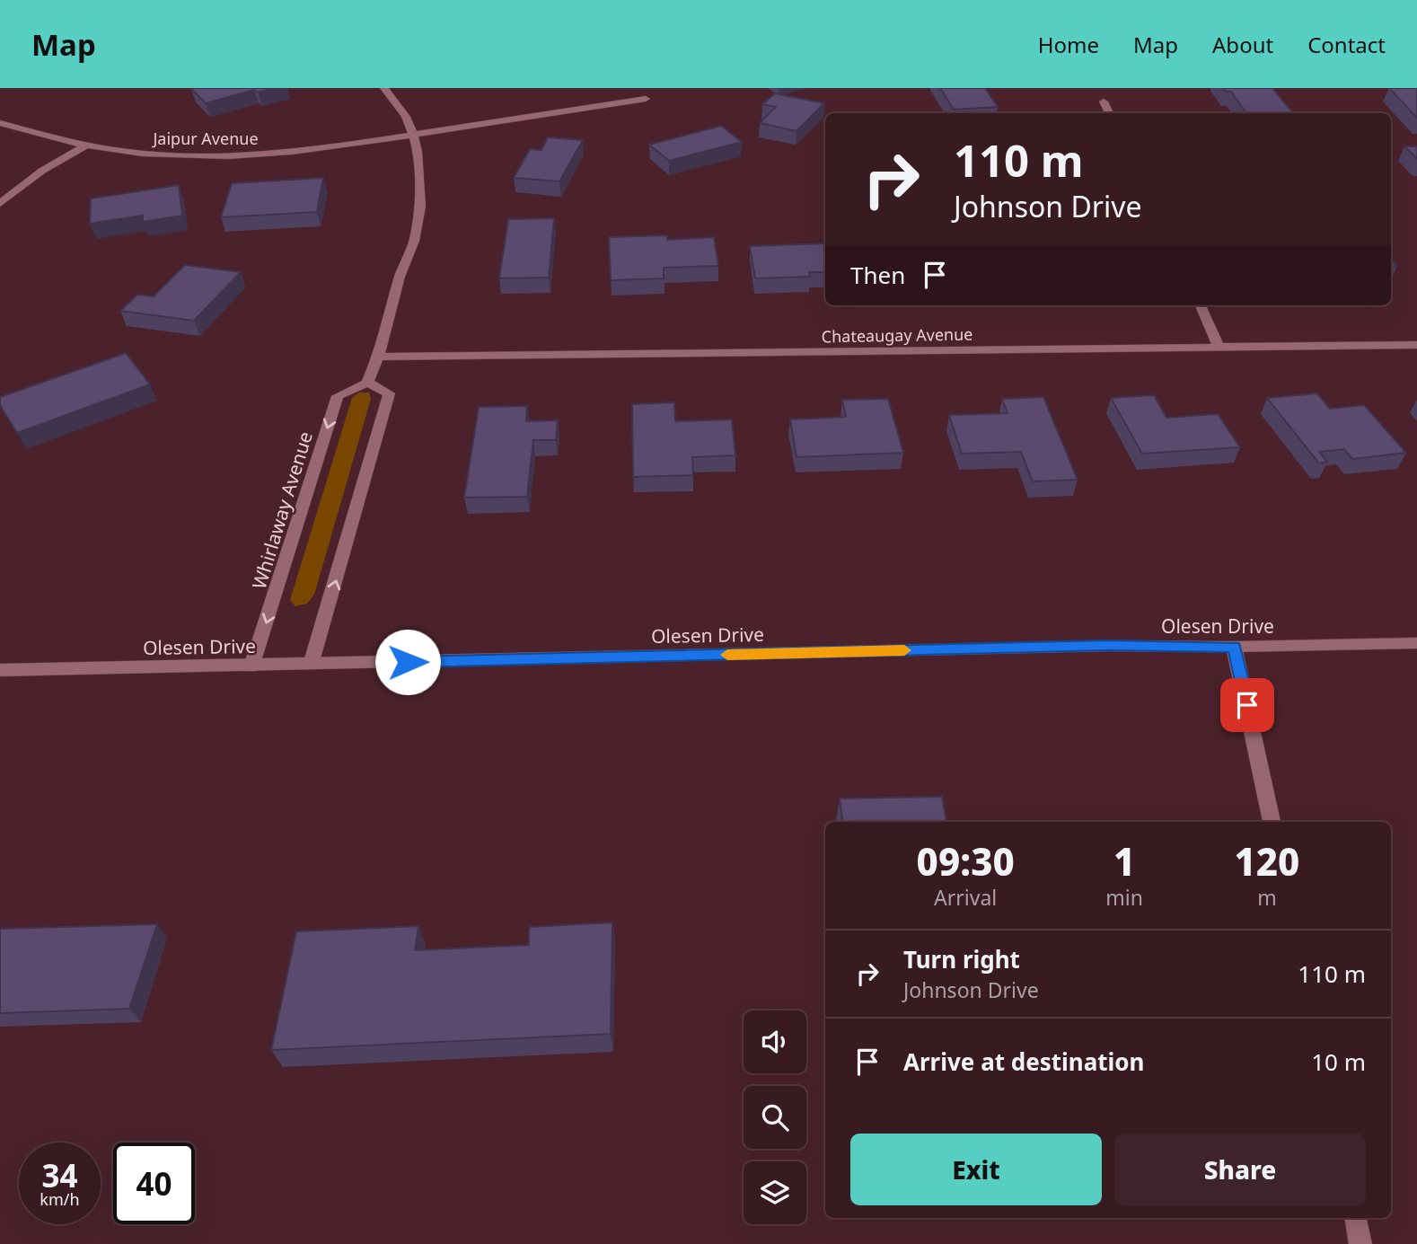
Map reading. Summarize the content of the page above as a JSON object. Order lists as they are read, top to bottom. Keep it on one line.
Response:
{"streets":{"street":["Jaipur Avenue","Chateaugay Avenue","Whirlaway Avenue","Olesen Drive"]},"crossings":[["Whirlaway Avenue","Olesen Drive"]],"page":{"header":"Map","nav":["Home","Map","About","Contact"],"turn":["110 m","Johnson Drive"],"then":"Then","eta":["09:30","Arrival","1","min","120","m"],"list":[{"name":"Turn right","note":"Johnson Drive","value":"110 m"},{"name":"Arrive at destination","value":"10 m"}],"buttons":["Exit","Share"],"speed":"34 km/h","limit":"40"}}
